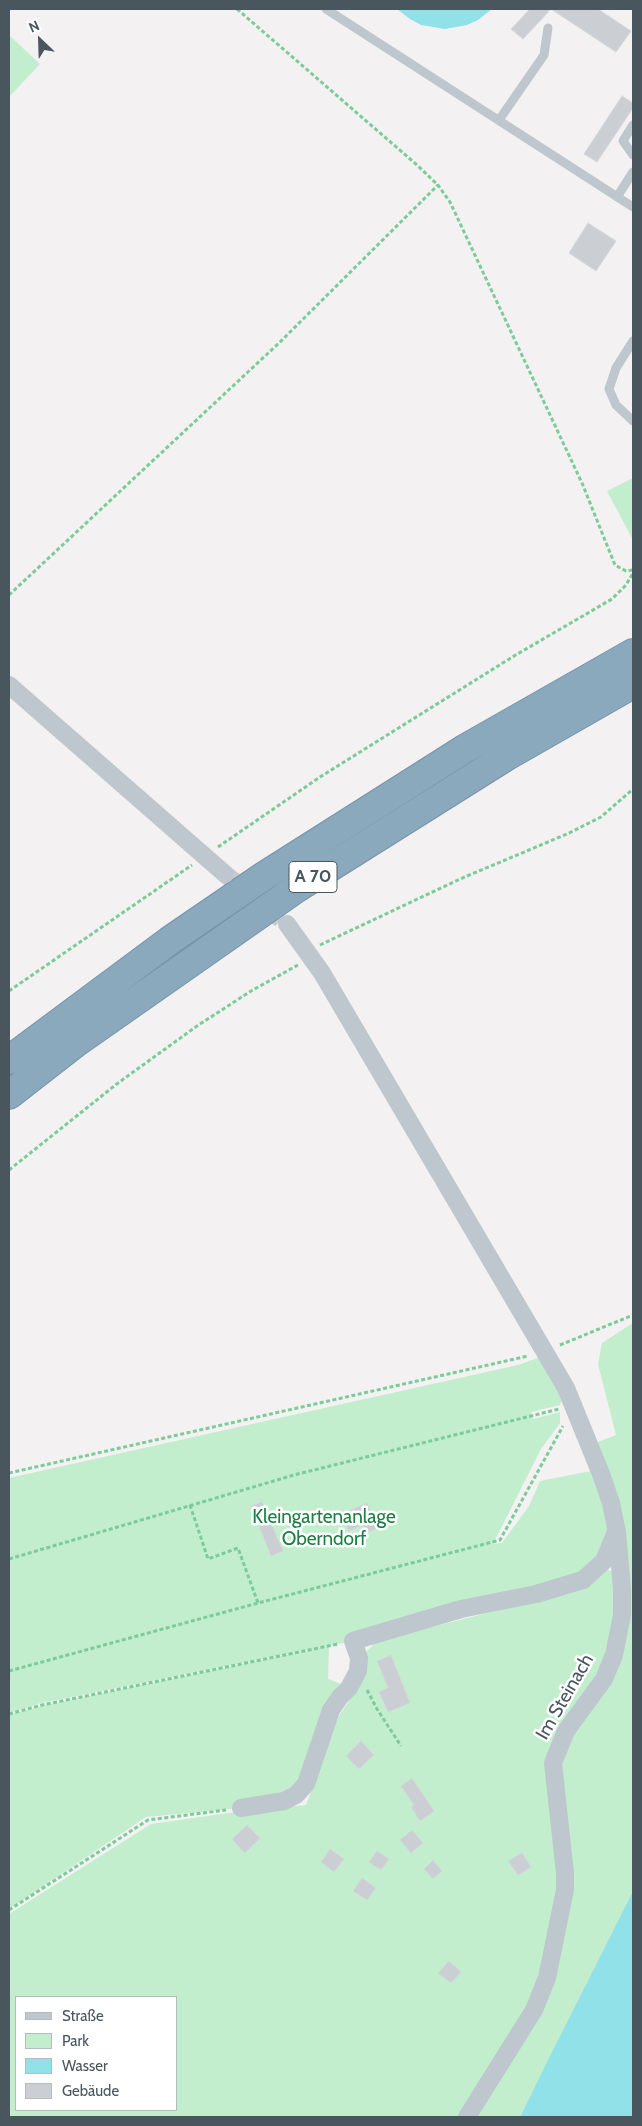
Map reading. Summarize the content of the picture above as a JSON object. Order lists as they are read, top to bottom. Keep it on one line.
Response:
{"streets":{"highway":["A 70"],"street":["Im Steinach"]},"parks":["Kleingartenanlage Oberndorf"],"legend":["Straße","Park","Wasser","Gebäude"],"north":"top left"}
